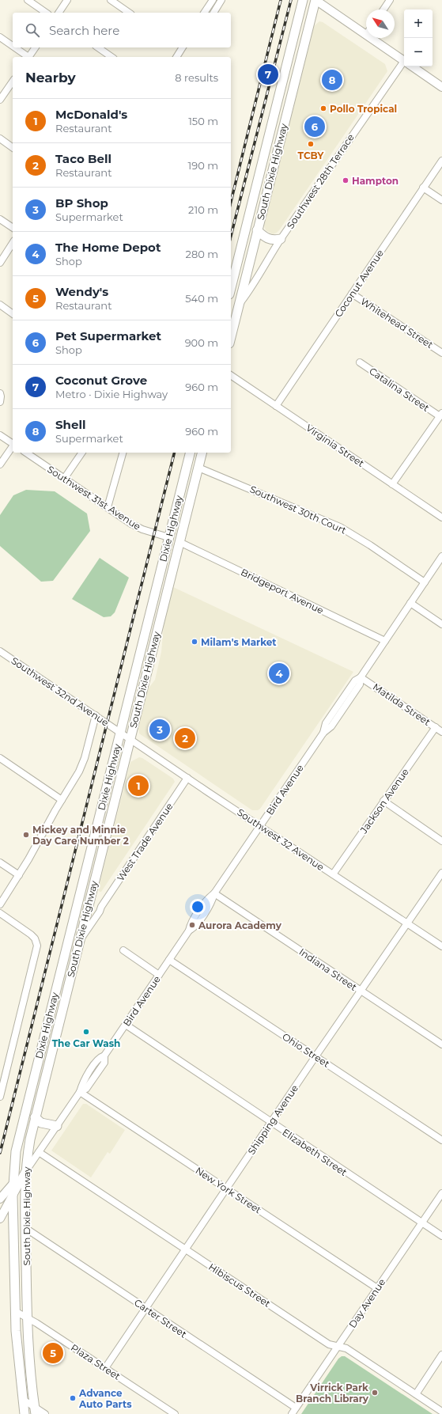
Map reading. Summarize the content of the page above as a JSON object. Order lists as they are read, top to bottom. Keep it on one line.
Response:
{"streets":{"highway":["South Dixie Highway","Dixie Highway"],"street":["Southwest 28th Terrace","Coconut Avenue","Whitehead Street","Catalina Street","Virginia Street","Southwest 31st Avenue","Southwest 30th Court","Bridgeport Avenue","Southwest 32nd Avenue","Matilda Street","Bird Avenue","Jackson Avenue","Southwest 32 Avenue","West Trade Avenue","Indiana Street","Ohio Street","Shipping Avenue","Elizabeth Street","New York Street","Hibiscus Street","Day Avenue","Carter Street","Plaza Street"]},"crossings":[["South Dixie Highway","Southwest 28th Terrace"],["South Dixie Highway","Southwest 30th Court"],["South Dixie Highway","Dixie Highway"],["South Dixie Highway","Bridgeport Avenue"],["South Dixie Highway","Bird Avenue"],["South Dixie Highway","Southwest 32 Avenue"],["South Dixie Highway","West Trade Avenue"],["South Dixie Highway","Carter Street"],["South Dixie Highway","Plaza Street"],["Coconut Avenue","Whitehead Street"],["Coconut Avenue","Virginia Street"],["Southwest 31st Avenue","Dixie Highway"],["Southwest 30th Court","Bird Avenue"],["Dixie Highway","Southwest 32nd Avenue"],["Dixie Highway","Southwest 32 Avenue"],["Bridgeport Avenue","Bird Avenue"],["Southwest 32nd Avenue","Southwest 32 Avenue"],["Matilda Street","Bird Avenue"],["Matilda Street","Jackson Avenue"],["Bird Avenue","Southwest 32 Avenue"],["Bird Avenue","Indiana Street"],["Bird Avenue","Ohio Street"],["Bird Avenue","Elizabeth Street"],["Bird Avenue","New York Street"],["Bird Avenue","Hibiscus Street"],["Jackson Avenue","Southwest 32 Avenue"],["Southwest 32 Avenue","West Trade Avenue"],["Southwest 32 Avenue","Shipping Avenue"],["Indiana Street","Shipping Avenue"],["Ohio Street","Shipping Avenue"],["Shipping Avenue","Elizabeth Street"],["Shipping Avenue","New York Street"],["Shipping Avenue","Hibiscus Street"],["Shipping Avenue","Carter Street"],["Shipping Avenue","Plaza Street"],["Elizabeth Street","Day Avenue"],["New York Street","Day Avenue"],["Hibiscus Street","Day Avenue"],["Day Avenue","Carter Street"]],"places":["Pollo Tropical","TCBY","Hampton","Milam's Market","Mickey and Minnie Day Care Number 2","Aurora Academy","The Car Wash","Virrick Park Branch Library","Advance Auto Parts"],"north":"top left","page":{"map_buttons":["+","−"],"search":"Search here","heading":["Nearby","8 results"],"pins":["7","8","6","4","3","2","1","5"],"list":[{"mark":"1","name":"McDonald's","note":"Restaurant","value":"150 m"},{"mark":"2","name":"Taco Bell","note":"Restaurant","value":"190 m"},{"mark":"3","name":"BP Shop","note":"Supermarket","value":"210 m"},{"mark":"4","name":"The Home Depot","note":"Shop","value":"280 m"},{"mark":"5","name":"Wendy's","note":"Restaurant","value":"540 m"},{"mark":"6","name":"Pet Supermarket","note":"Shop","value":"900 m"},{"mark":"7","name":"Coconut Grove","note":"Metro · Dixie Highway","value":"960 m"},{"mark":"8","name":"Shell","note":"Supermarket","value":"960 m"}]}}
